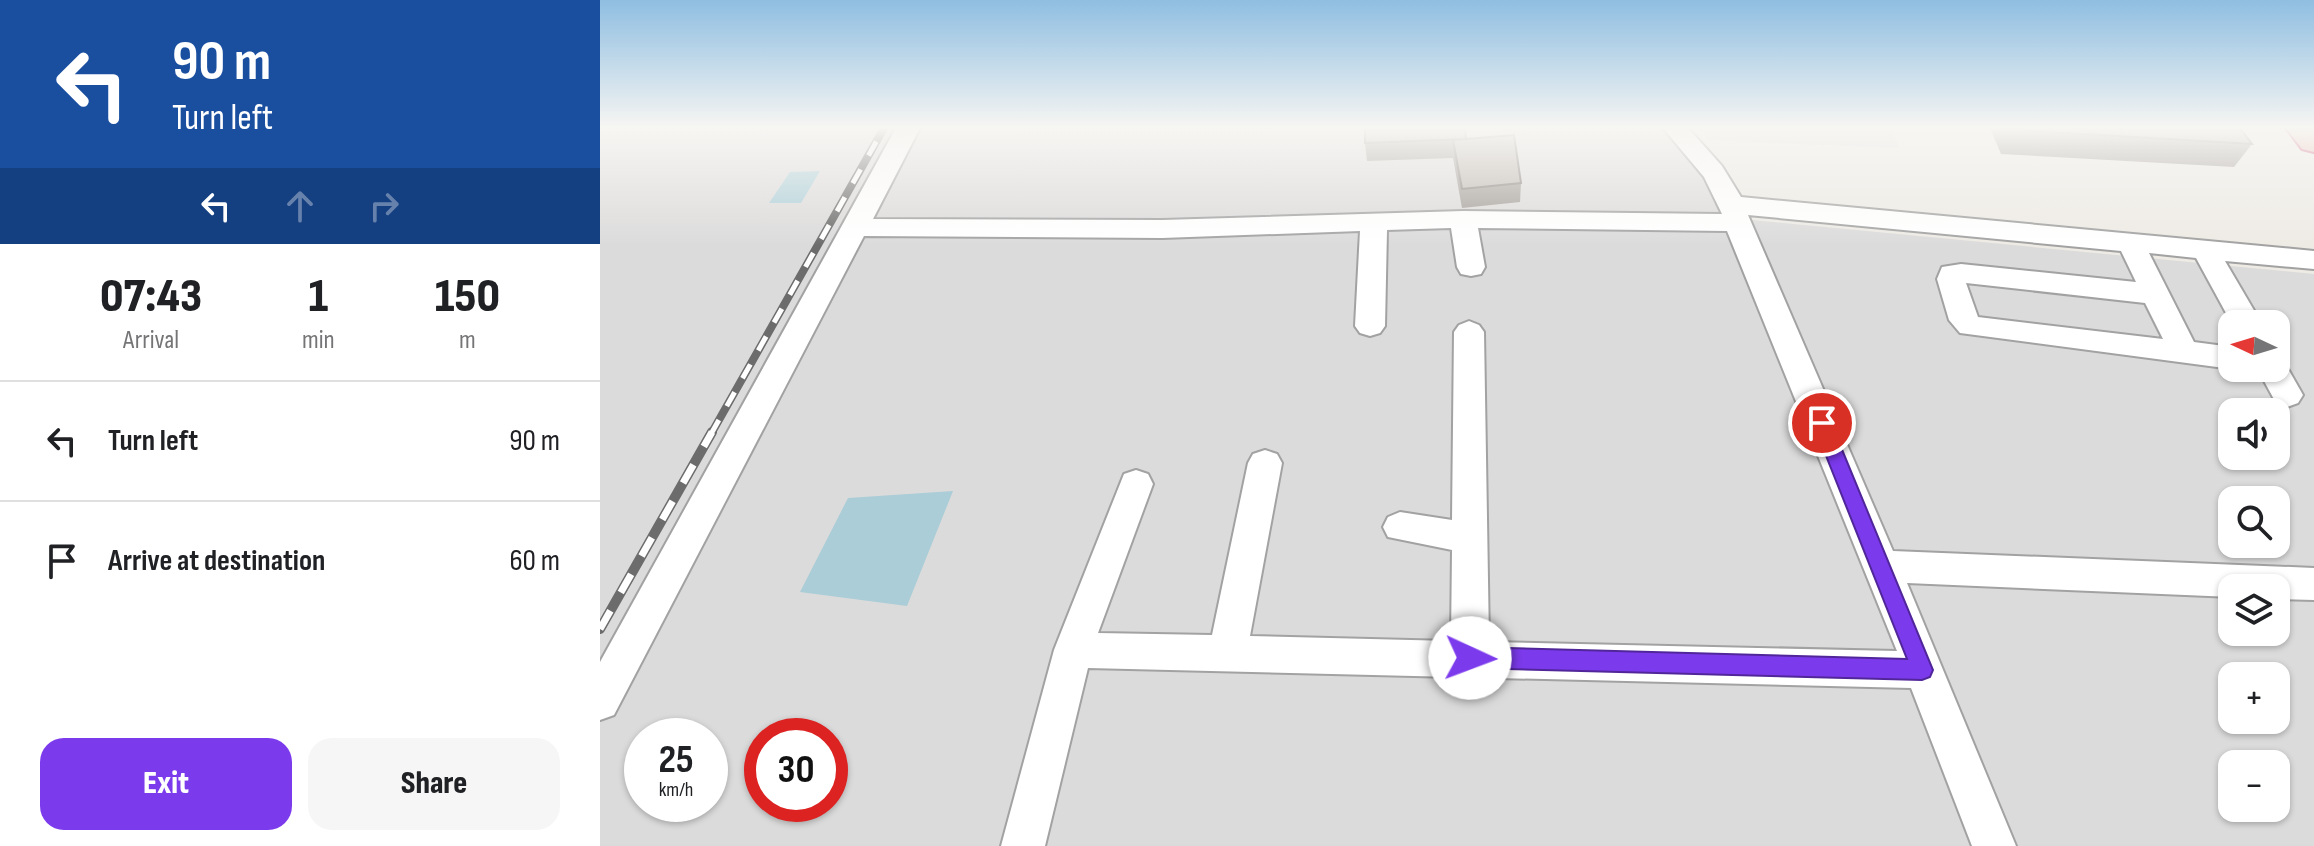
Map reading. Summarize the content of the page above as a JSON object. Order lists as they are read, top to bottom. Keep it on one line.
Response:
{"north":"left","page":{"turn":["90 m","Turn left"],"eta":["07:43","Arrival","1","min","150","m"],"map_buttons":["+","−"],"list":[{"name":"Turn left","value":"90 m"},{"name":"Arrive at destination","value":"60 m"}],"speed":"25 km/h","limit":"30","buttons":["Exit","Share"]}}
